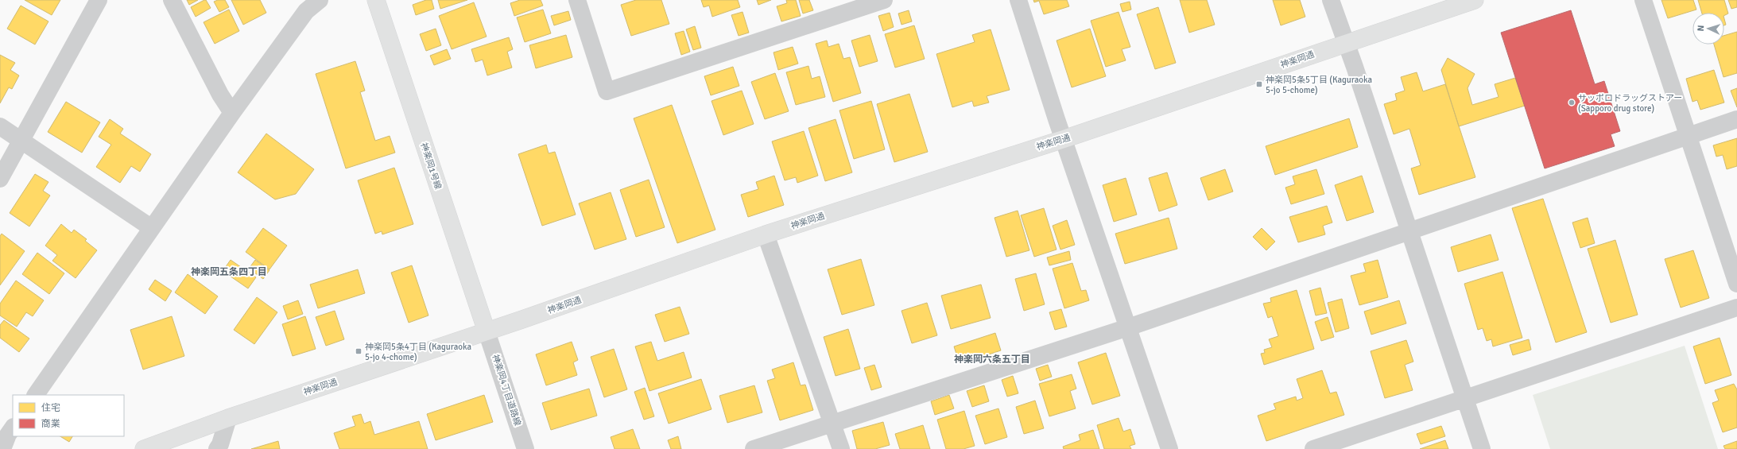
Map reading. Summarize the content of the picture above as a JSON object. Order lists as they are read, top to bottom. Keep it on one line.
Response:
{"streets":{"street":["神楽岡通","神楽岡1号線","神楽岡4丁目道路線"]},"crossings":[["神楽岡通","神楽岡1号線"],["神楽岡通","神楽岡4丁目道路線"],["神楽岡1号線","神楽岡4丁目道路線"]],"districts":["神楽岡五条四丁目","神楽岡六条五丁目"],"places":{"transit":["神楽岡5条5丁目 (Kaguraoka 5-jo 5-chome)","神楽岡5条4丁目 (Kaguraoka 5-jo 4-chome)"],"other":["サッポロドラッグストアー (Sapporo drug store)"]},"legend":["住宅","商業"],"north":"left"}
